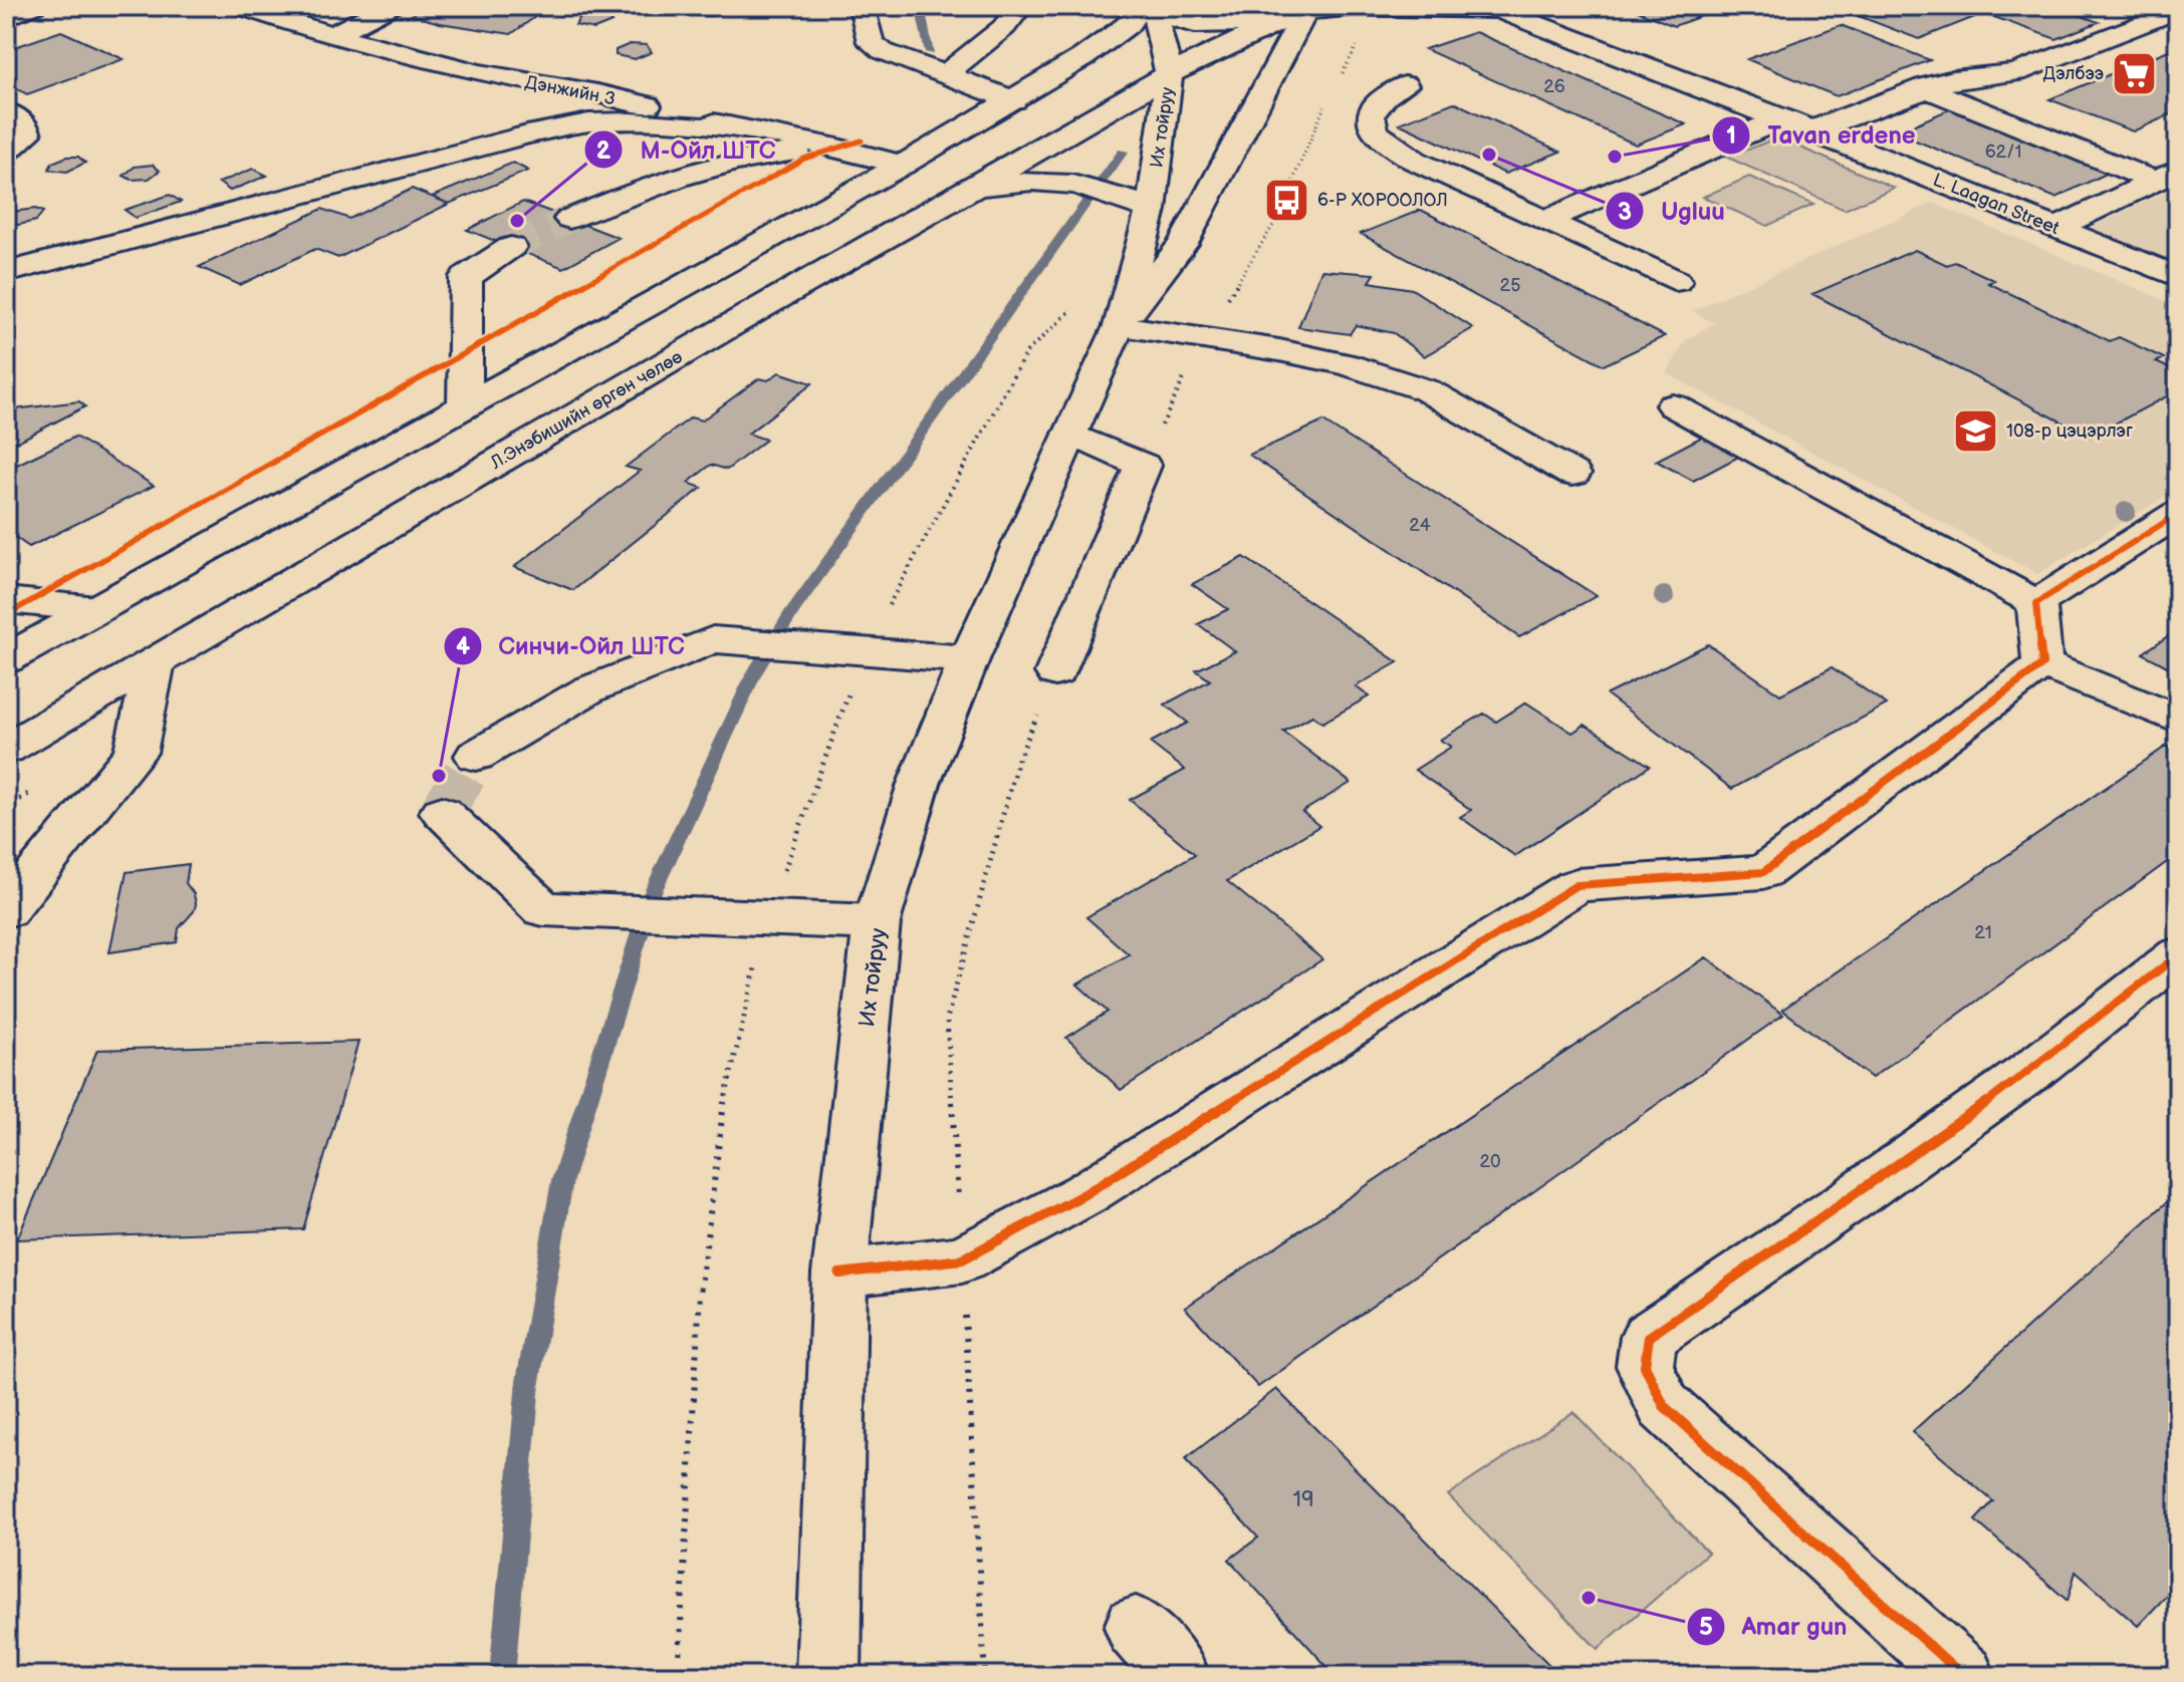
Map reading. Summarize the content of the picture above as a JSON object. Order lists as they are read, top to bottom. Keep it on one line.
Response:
{"streets":{"main road":["Дэнжийн 3","Их тойруу","L. Laagan Street","Л.Энэбишийн өргөн чөлөө"]},"crossings":[["Их тойруу","L. Laagan Street"],["Их тойруу","Л.Энэбишийн өргөн чөлөө"]],"places":{"supermarket":["Дэлбээ"],"other":["Ugluu","Tavan erdene","М-Ойл ШТС","Синчи-Ойл ШТС","Amar gun"],"bus stop":["6-Р ХОРООЛОЛ"],"school or university":["108-р цэцэрлэг"]},"house_numbers":["26","62/1","25","24","21","20","19"]}
